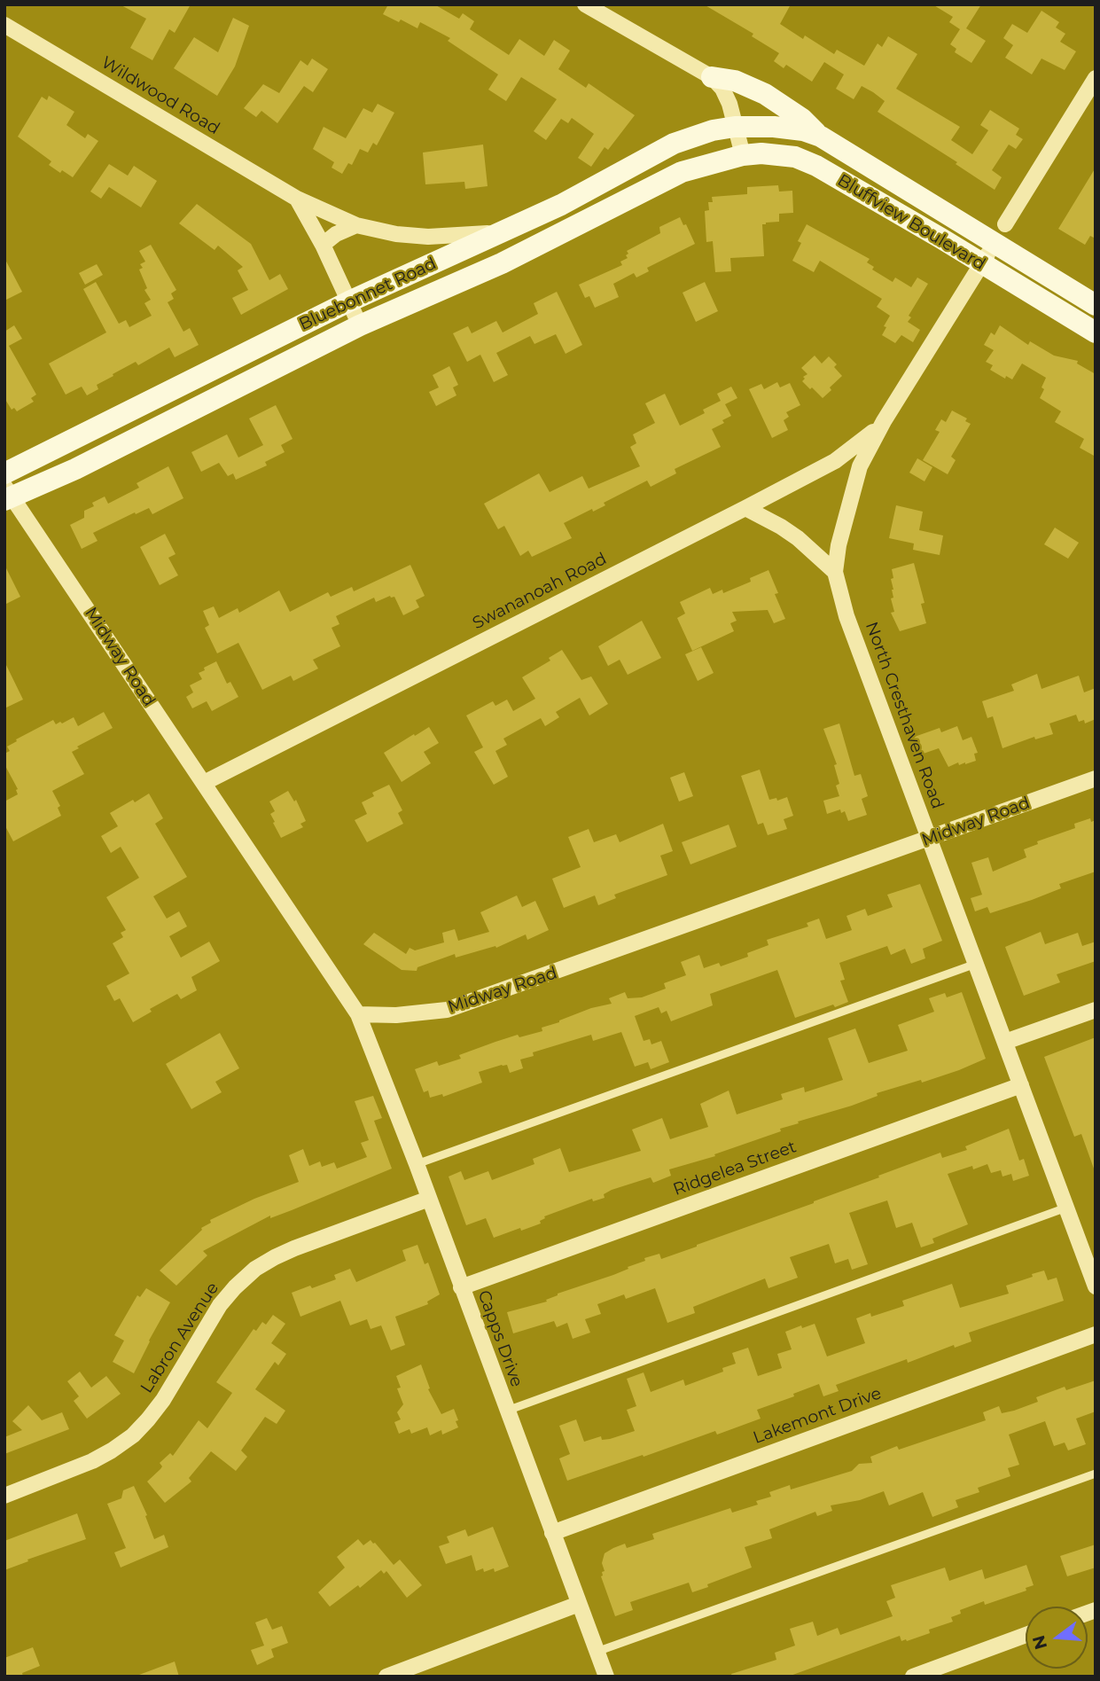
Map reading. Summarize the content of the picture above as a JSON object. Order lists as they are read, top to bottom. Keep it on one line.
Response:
{"streets":{"main road":["Bluffview Boulevard","Bluebonnet Road"],"street":["Wildwood Road","Swananoah Road","Midway Road","North Cresthaven Road","Ridgelea Street","Labron Avenue","Capps Drive","Lakemont Drive"]},"crossings":[["Wildwood Road","Bluebonnet Road"],["Bluffview Boulevard","Bluebonnet Road"],["Bluffview Boulevard","North Cresthaven Road"],["Bluebonnet Road","Midway Road"],["Swananoah Road","Midway Road"],["Swananoah Road","North Cresthaven Road"],["Midway Road","North Cresthaven Road"],["Midway Road","Capps Drive"],["North Cresthaven Road","Ridgelea Street"],["Ridgelea Street","Capps Drive"],["Labron Avenue","Capps Drive"],["Capps Drive","Lakemont Drive"]],"north":"left"}
